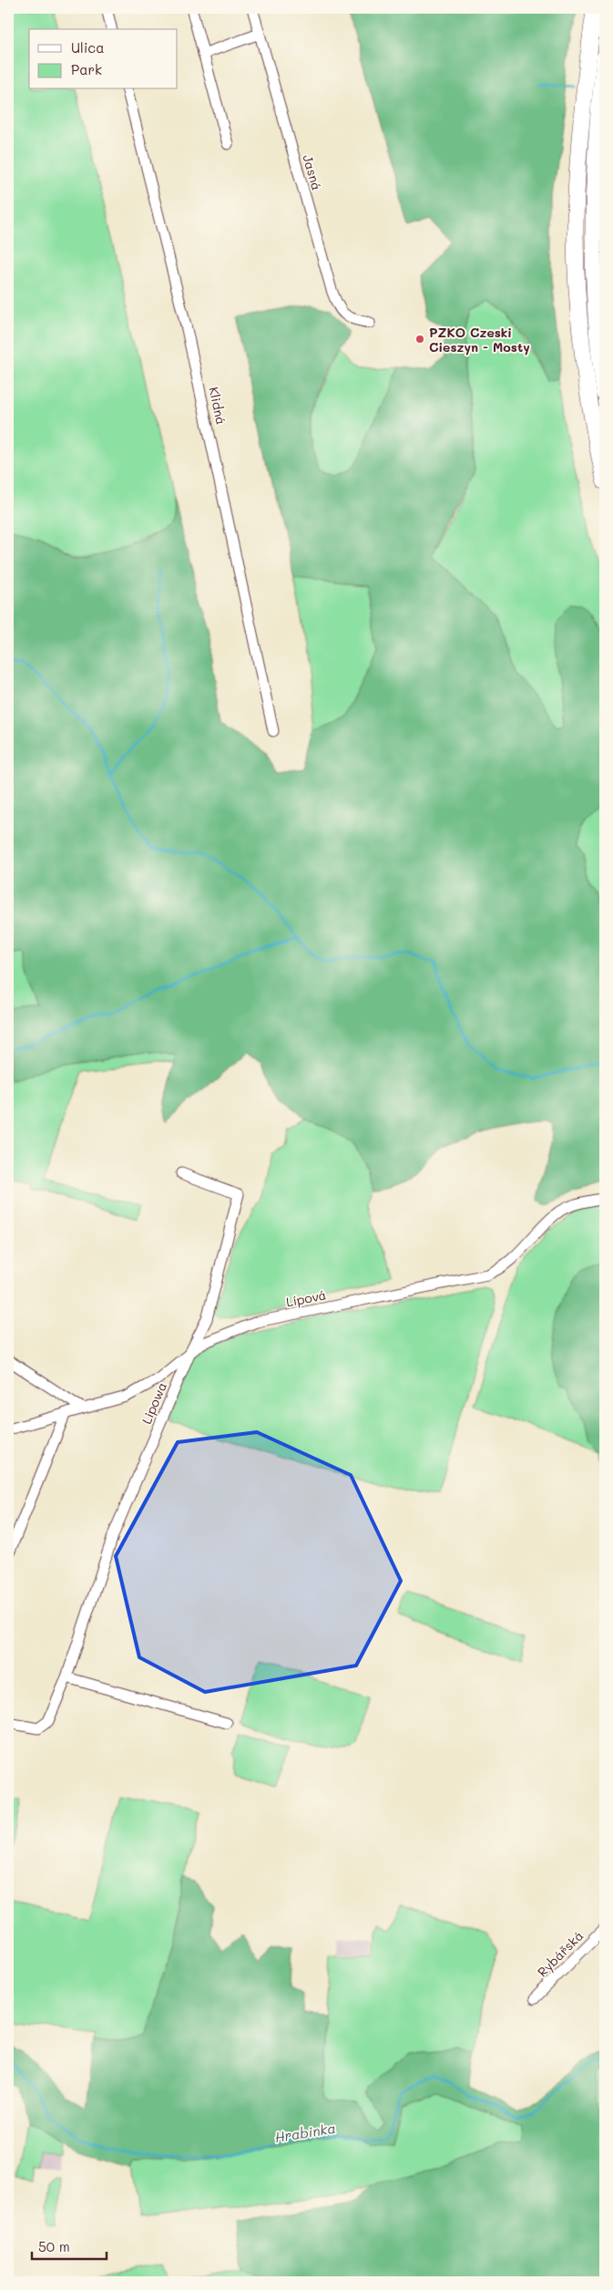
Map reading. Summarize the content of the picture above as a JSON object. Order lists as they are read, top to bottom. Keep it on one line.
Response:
{"streets":{"street":["Jasná","Klidná","Lípová","Lipowa","Rybářská"]},"crossings":[["Lípová","Lipowa"]],"water":["Hrabinka"],"places":["PZKO Czeski Cieszyn - Mosty"],"legend":["Ulica","Park"],"scale_bar":"50 m"}
